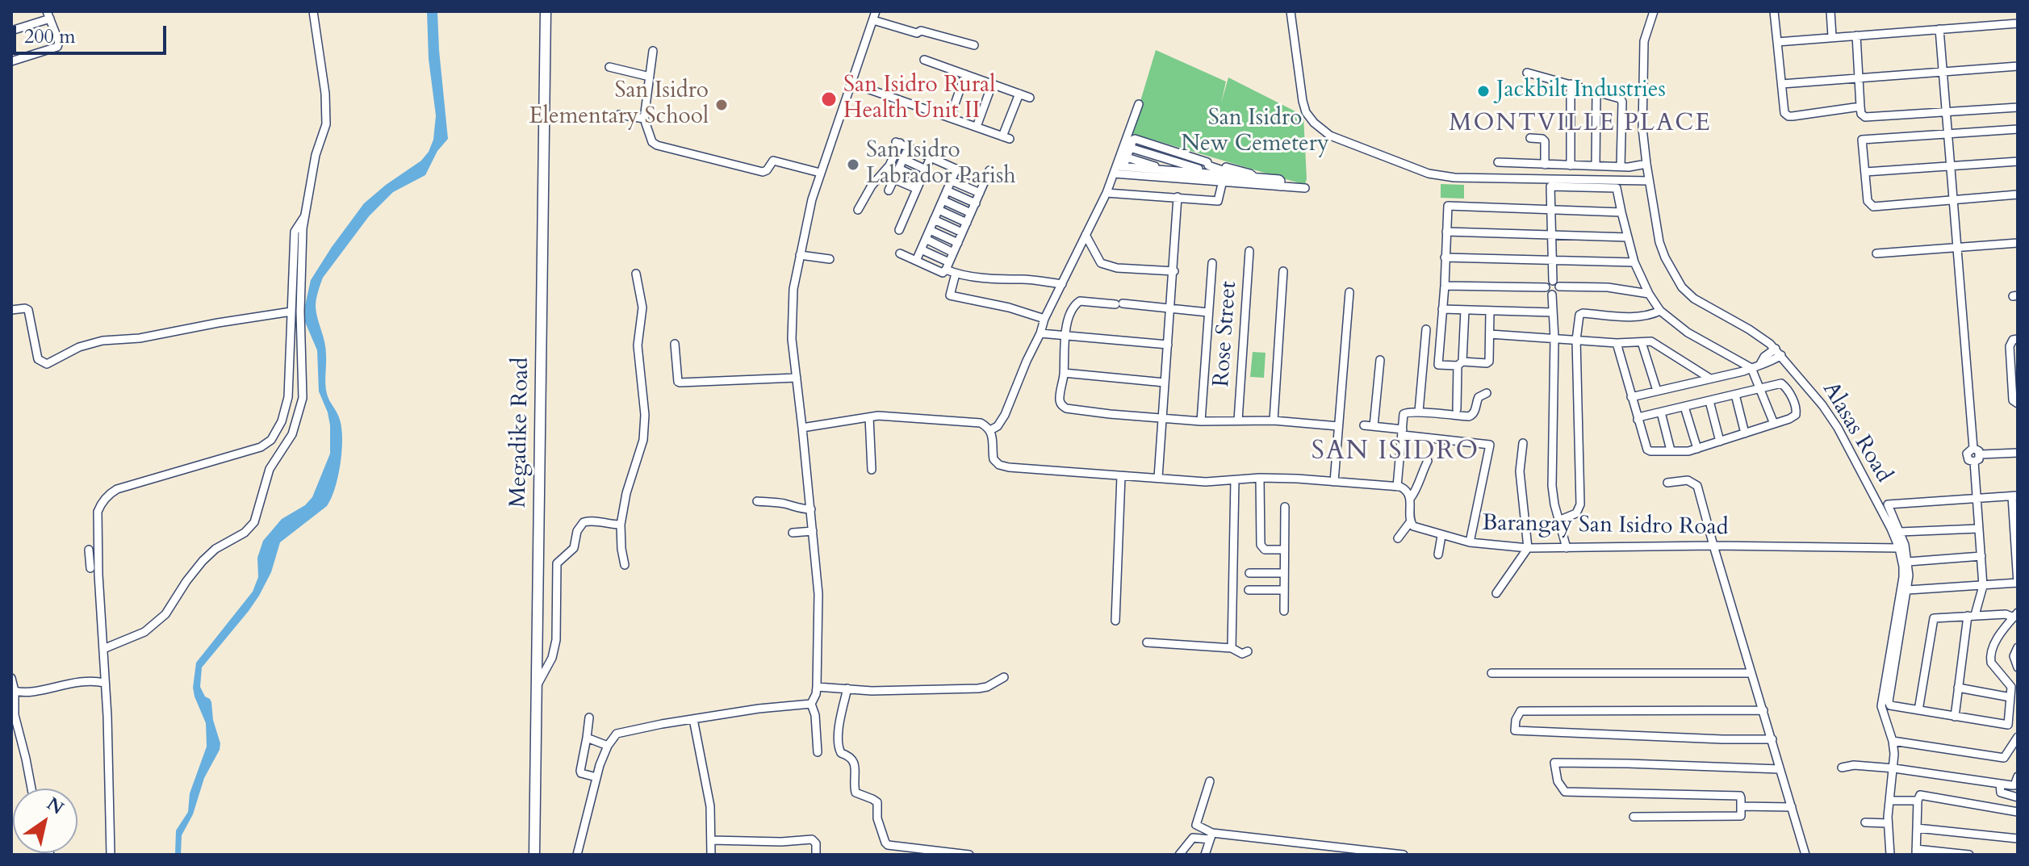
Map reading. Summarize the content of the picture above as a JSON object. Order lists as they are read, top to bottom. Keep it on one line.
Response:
{"streets":{"main road":["Megadike Road"],"street":["Rose Street","Alasas Road","Barangay San Isidro Road"]},"crossings":[["Alasas Road","Barangay San Isidro Road"]],"districts":["MONTVILLE PLACE","SAN ISIDRO"],"parks":["San Isidro New Cemetery"],"places":["Jackbilt Industries","San Isidro Rural Health Unit II","San Isidro Elementary School","San Isidro Labrador Parish"],"scale_bar":"200 m","north":"top right"}
